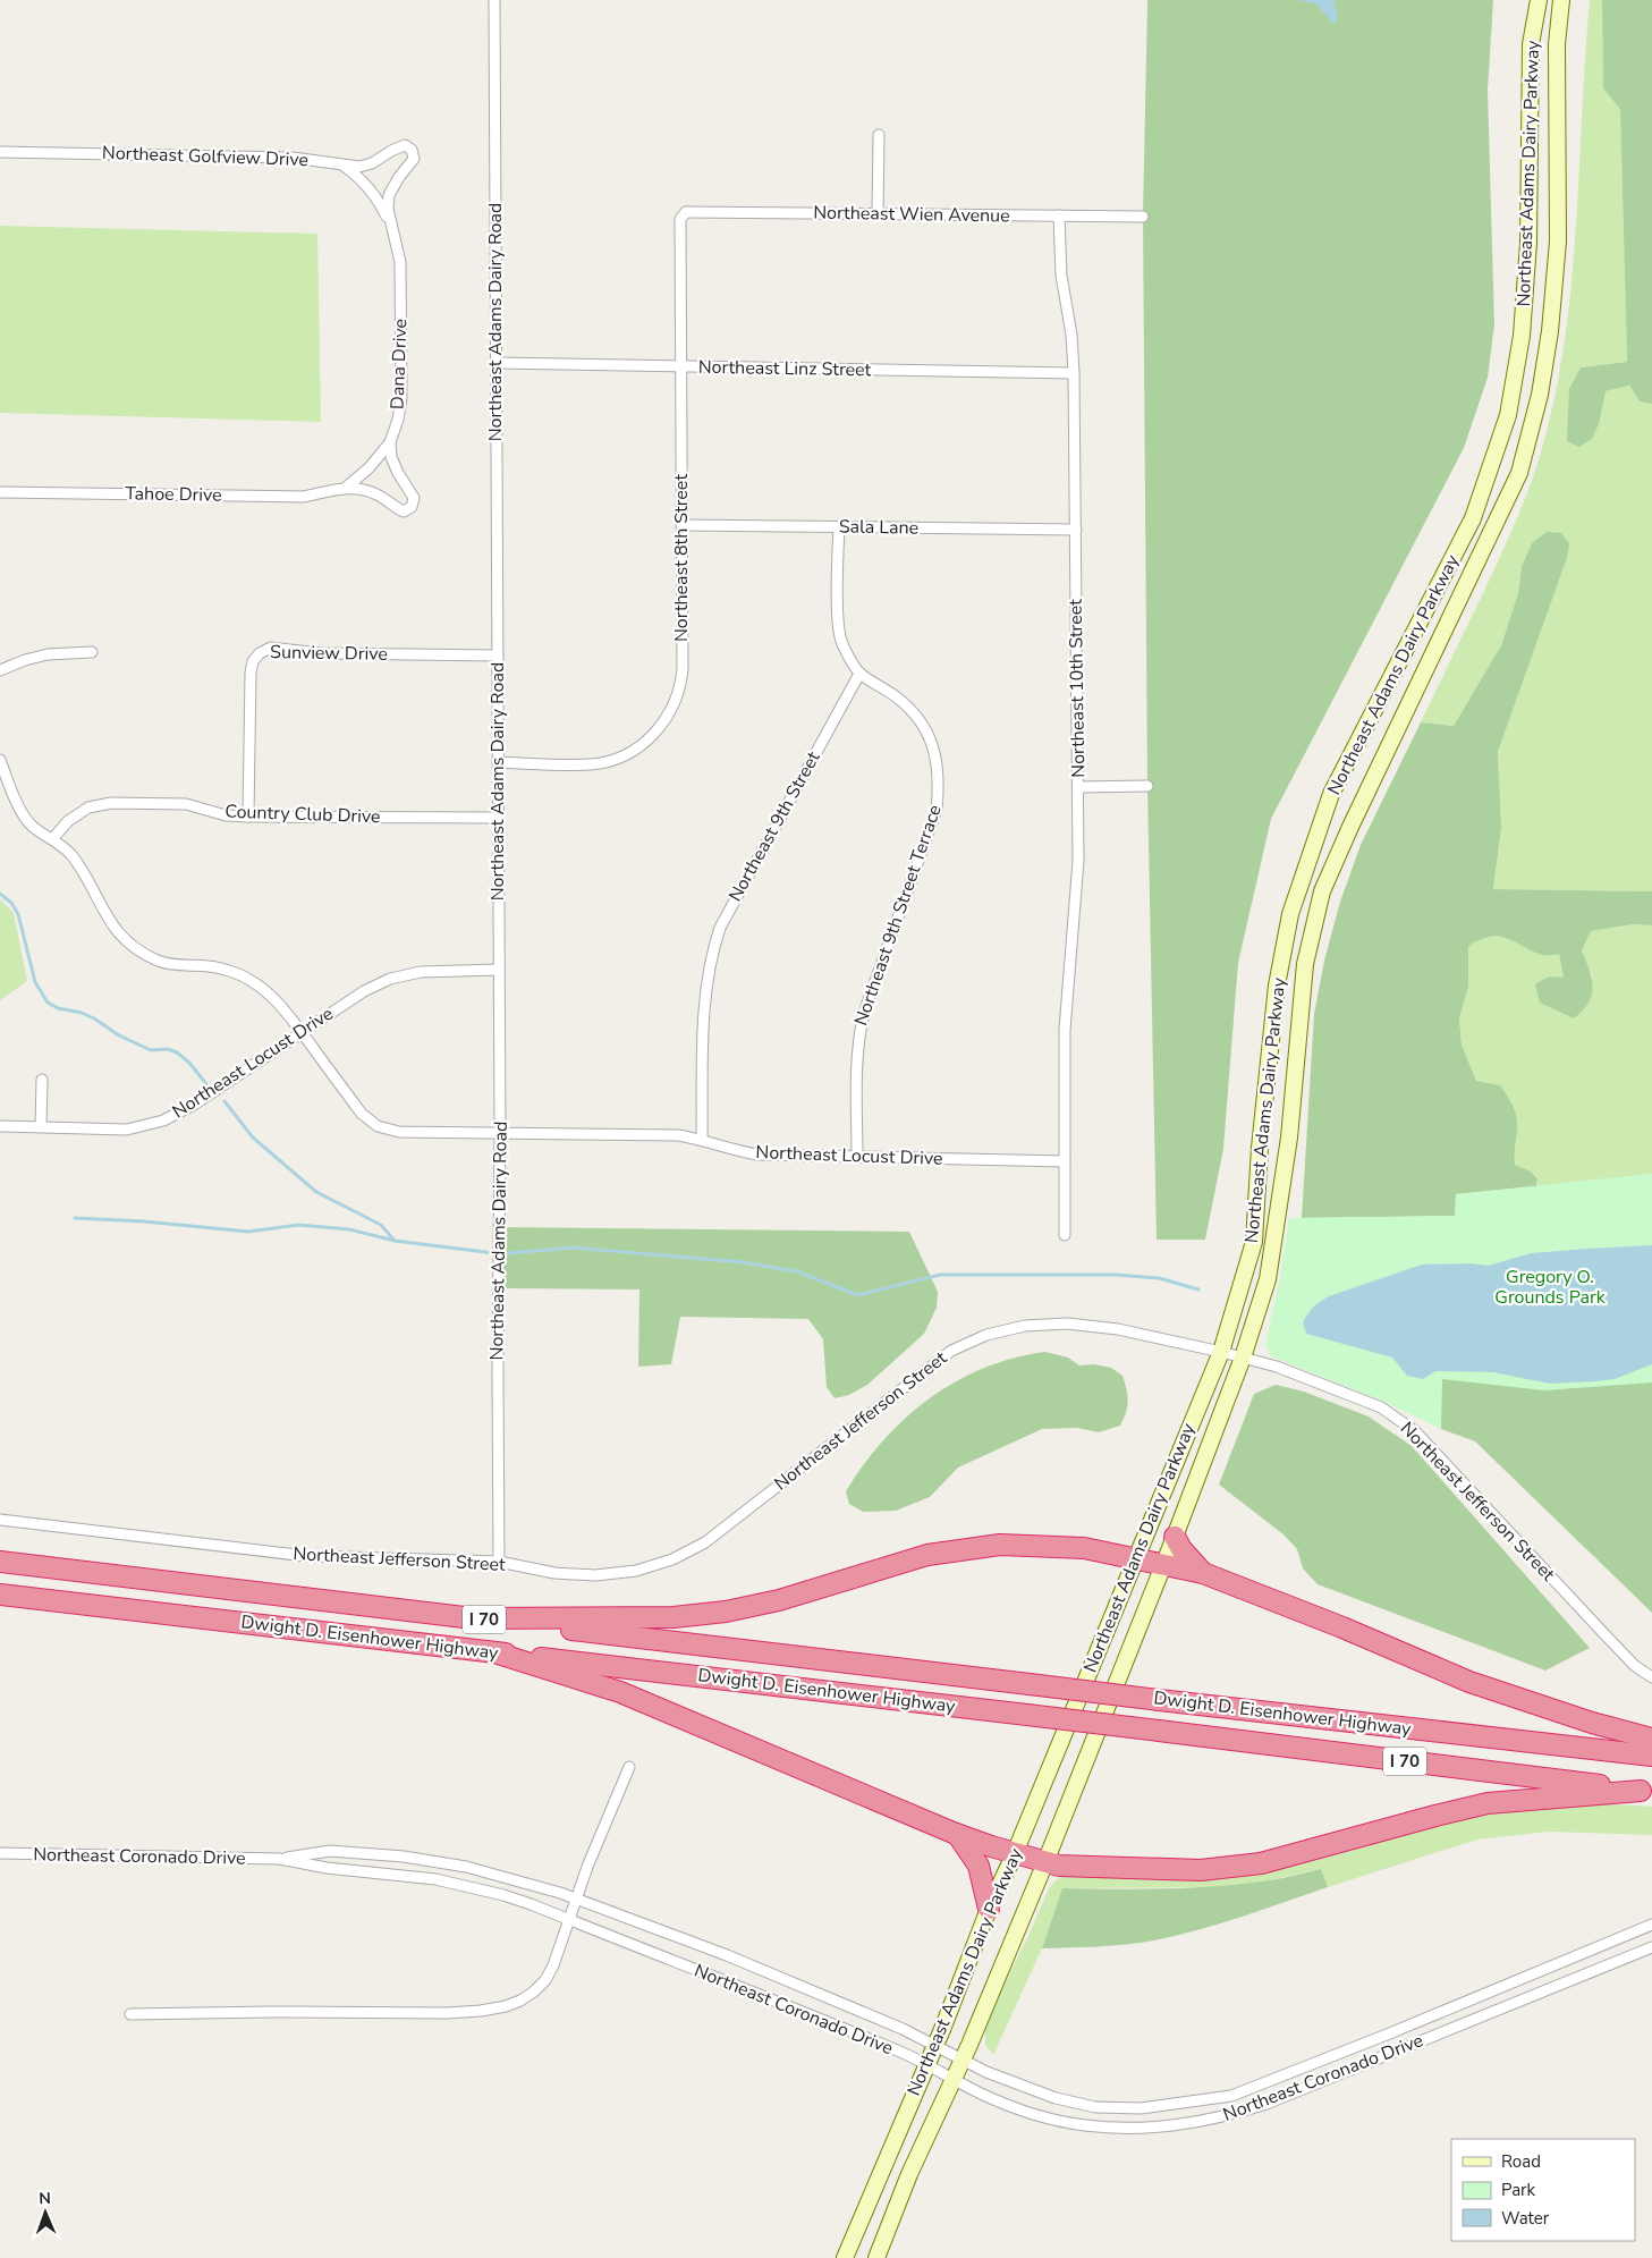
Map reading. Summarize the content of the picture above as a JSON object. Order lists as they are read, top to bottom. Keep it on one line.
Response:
{"streets":{"highway":["I 70","Dwight D. Eisenhower Highway"],"main road":["Northeast Adams Dairy Parkway"],"street":["Northeast Golfview Drive","Northeast Wien Avenue","Northeast Adams Dairy Road","Dana Drive","Northeast Linz Street","Tahoe Drive","Sala Lane","Northeast 8th Street","Sunview Drive","Northeast 10th Street","Country Club Drive","Northeast 9th Street","Northeast 9th Street Terrace","Northeast Locust Drive","Northeast Jefferson Street","Northeast Coronado Drive"]},"crossings":[["Northeast Golfview Drive","Dana Drive"],["Northeast Adams Dairy Parkway","Northeast Jefferson Street"],["Northeast Adams Dairy Parkway","Northeast Coronado Drive"],["Northeast Wien Avenue","Northeast 8th Street"],["Northeast Wien Avenue","Northeast 10th Street"],["Northeast Adams Dairy Road","Northeast Linz Street"],["Northeast Adams Dairy Road","Northeast 8th Street"],["Northeast Adams Dairy Road","Sunview Drive"],["Northeast Adams Dairy Road","Country Club Drive"],["Northeast Adams Dairy Road","Northeast Locust Drive"],["Northeast Adams Dairy Road","Northeast Jefferson Street"],["Dana Drive","Tahoe Drive"],["Northeast Linz Street","Northeast 8th Street"],["Northeast Linz Street","Northeast 10th Street"],["Sala Lane","Northeast 8th Street"],["Sala Lane","Northeast 10th Street"],["Sunview Drive","Country Club Drive"],["Northeast 10th Street","Northeast Locust Drive"],["Country Club Drive","Northeast Locust Drive"],["Northeast 9th Street","Northeast 9th Street Terrace"],["Northeast 9th Street","Northeast Locust Drive"],["Northeast 9th Street Terrace","Northeast Locust Drive"]],"parks":["Gregory O. Grounds Park"],"legend":["Road","Park","Water"],"north":"top"}
